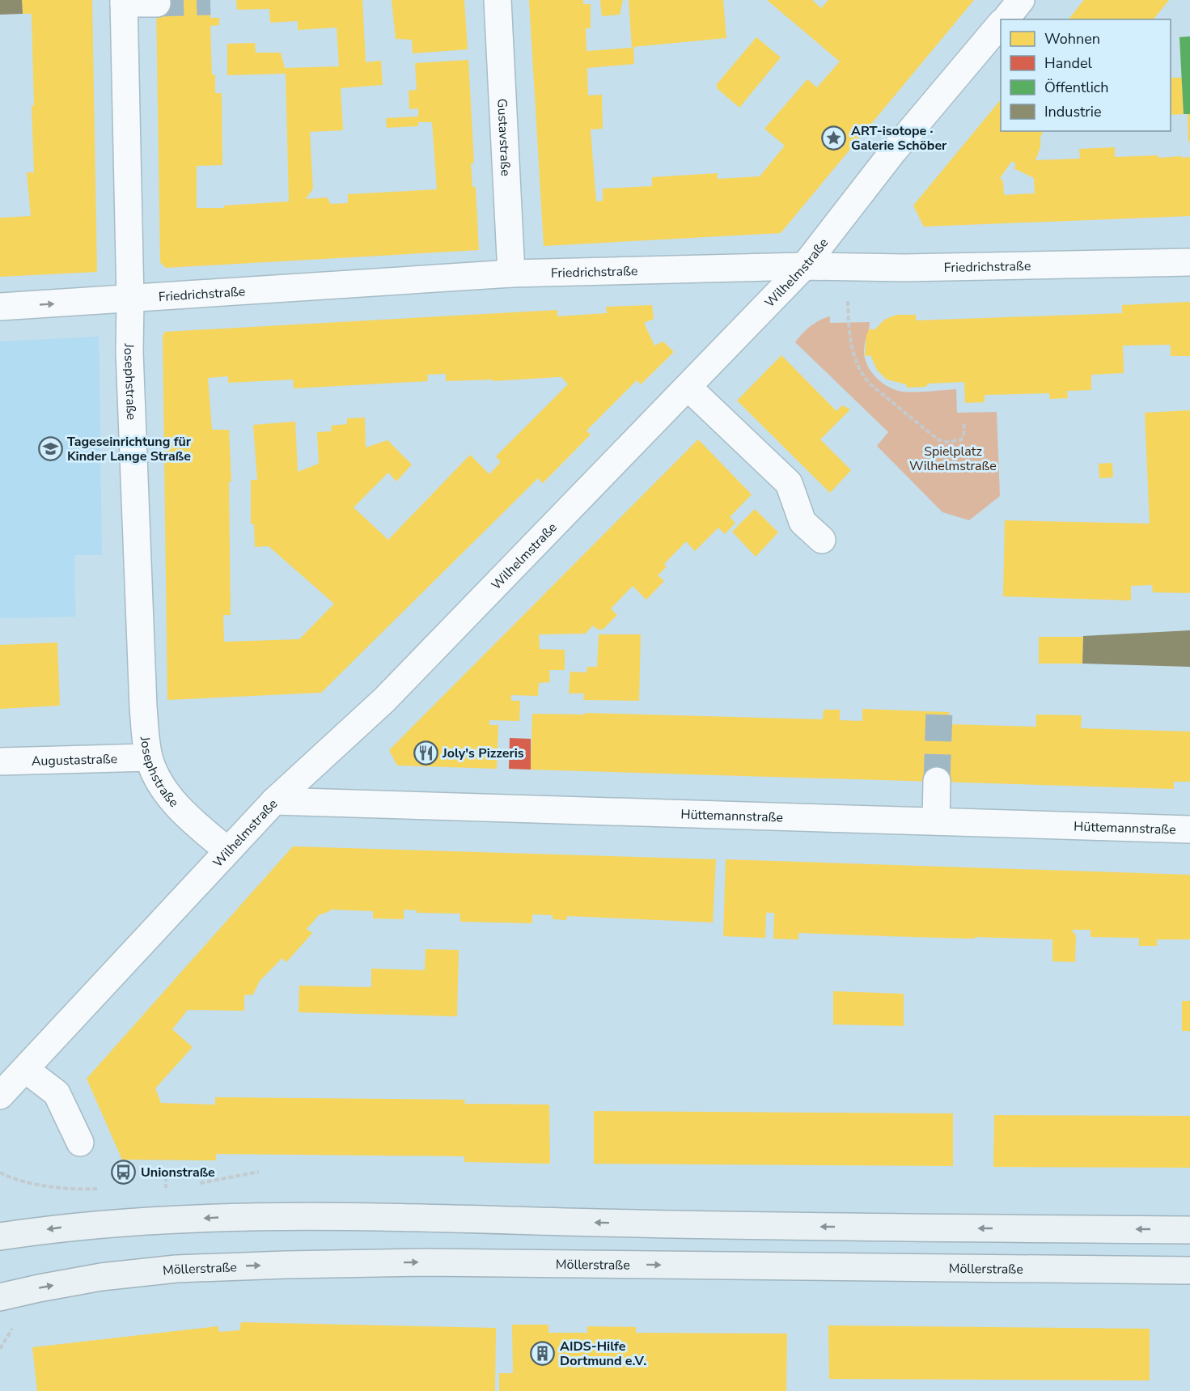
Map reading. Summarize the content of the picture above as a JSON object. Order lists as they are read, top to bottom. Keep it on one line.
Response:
{"streets":{"main road":["Möllerstraße"],"street":["Gustavstraße","Friedrichstraße","Wilhelmstraße","Josephstraße","Augustastraße","Hüttemannstraße"]},"crossings":[["Gustavstraße","Friedrichstraße"],["Friedrichstraße","Wilhelmstraße"],["Friedrichstraße","Josephstraße"],["Wilhelmstraße","Josephstraße"],["Wilhelmstraße","Hüttemannstraße"],["Josephstraße","Augustastraße"]],"parks":["Spielplatz Wilhelmstraße"],"places":{"place":["ART-isotope · Galerie Schöber"],"school or university":["Tageseinrichtung für Kinder Lange Straße"],"restaurant":["Joly's Pizzeris"],"bus stop":["Unionstraße"],"building":["AIDS-Hilfe Dortmund e.V."]},"legend":["Wohnen","Handel","Öffentlich","Industrie"]}
